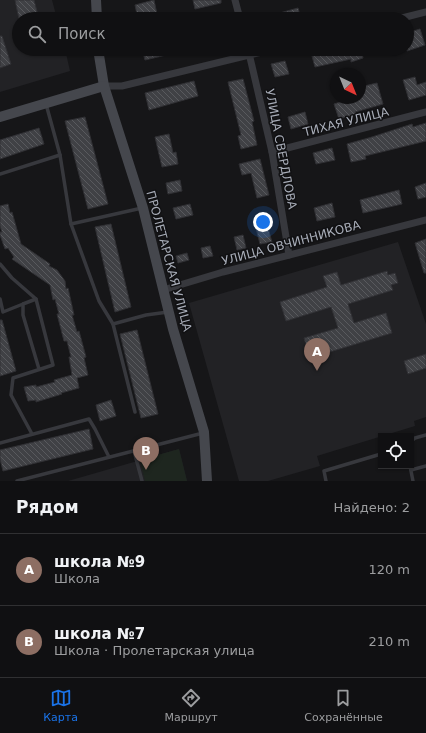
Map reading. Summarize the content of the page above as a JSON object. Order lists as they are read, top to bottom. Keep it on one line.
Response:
{"streets":{"street":["ТИХАЯ УЛИЦА","УЛИЦА СВЕРДЛОВА","УЛИЦА ОВЧИННИКОВА","ПРОЛЕТАРСКАЯ УЛИЦА"]},"crossings":[["ТИХАЯ УЛИЦА","УЛИЦА СВЕРДЛОВА"],["УЛИЦА СВЕРДЛОВА","УЛИЦА ОВЧИННИКОВА"],["УЛИЦА ОВЧИННИКОВА","ПРОЛЕТАРСКАЯ УЛИЦА"]],"north":"bottom right","page":{"search":"Поиск","pins":["A","B"],"heading":["Рядом","Найдено: 2"],"list":[{"mark":"A","name":"школа №9","note":"Школа","value":"120 m"},{"mark":"B","name":"школа №7","note":"Школа · Пролетарская улица","value":"210 m"}],"nav":["Карта","Маршрут","Сохранённые"]}}
